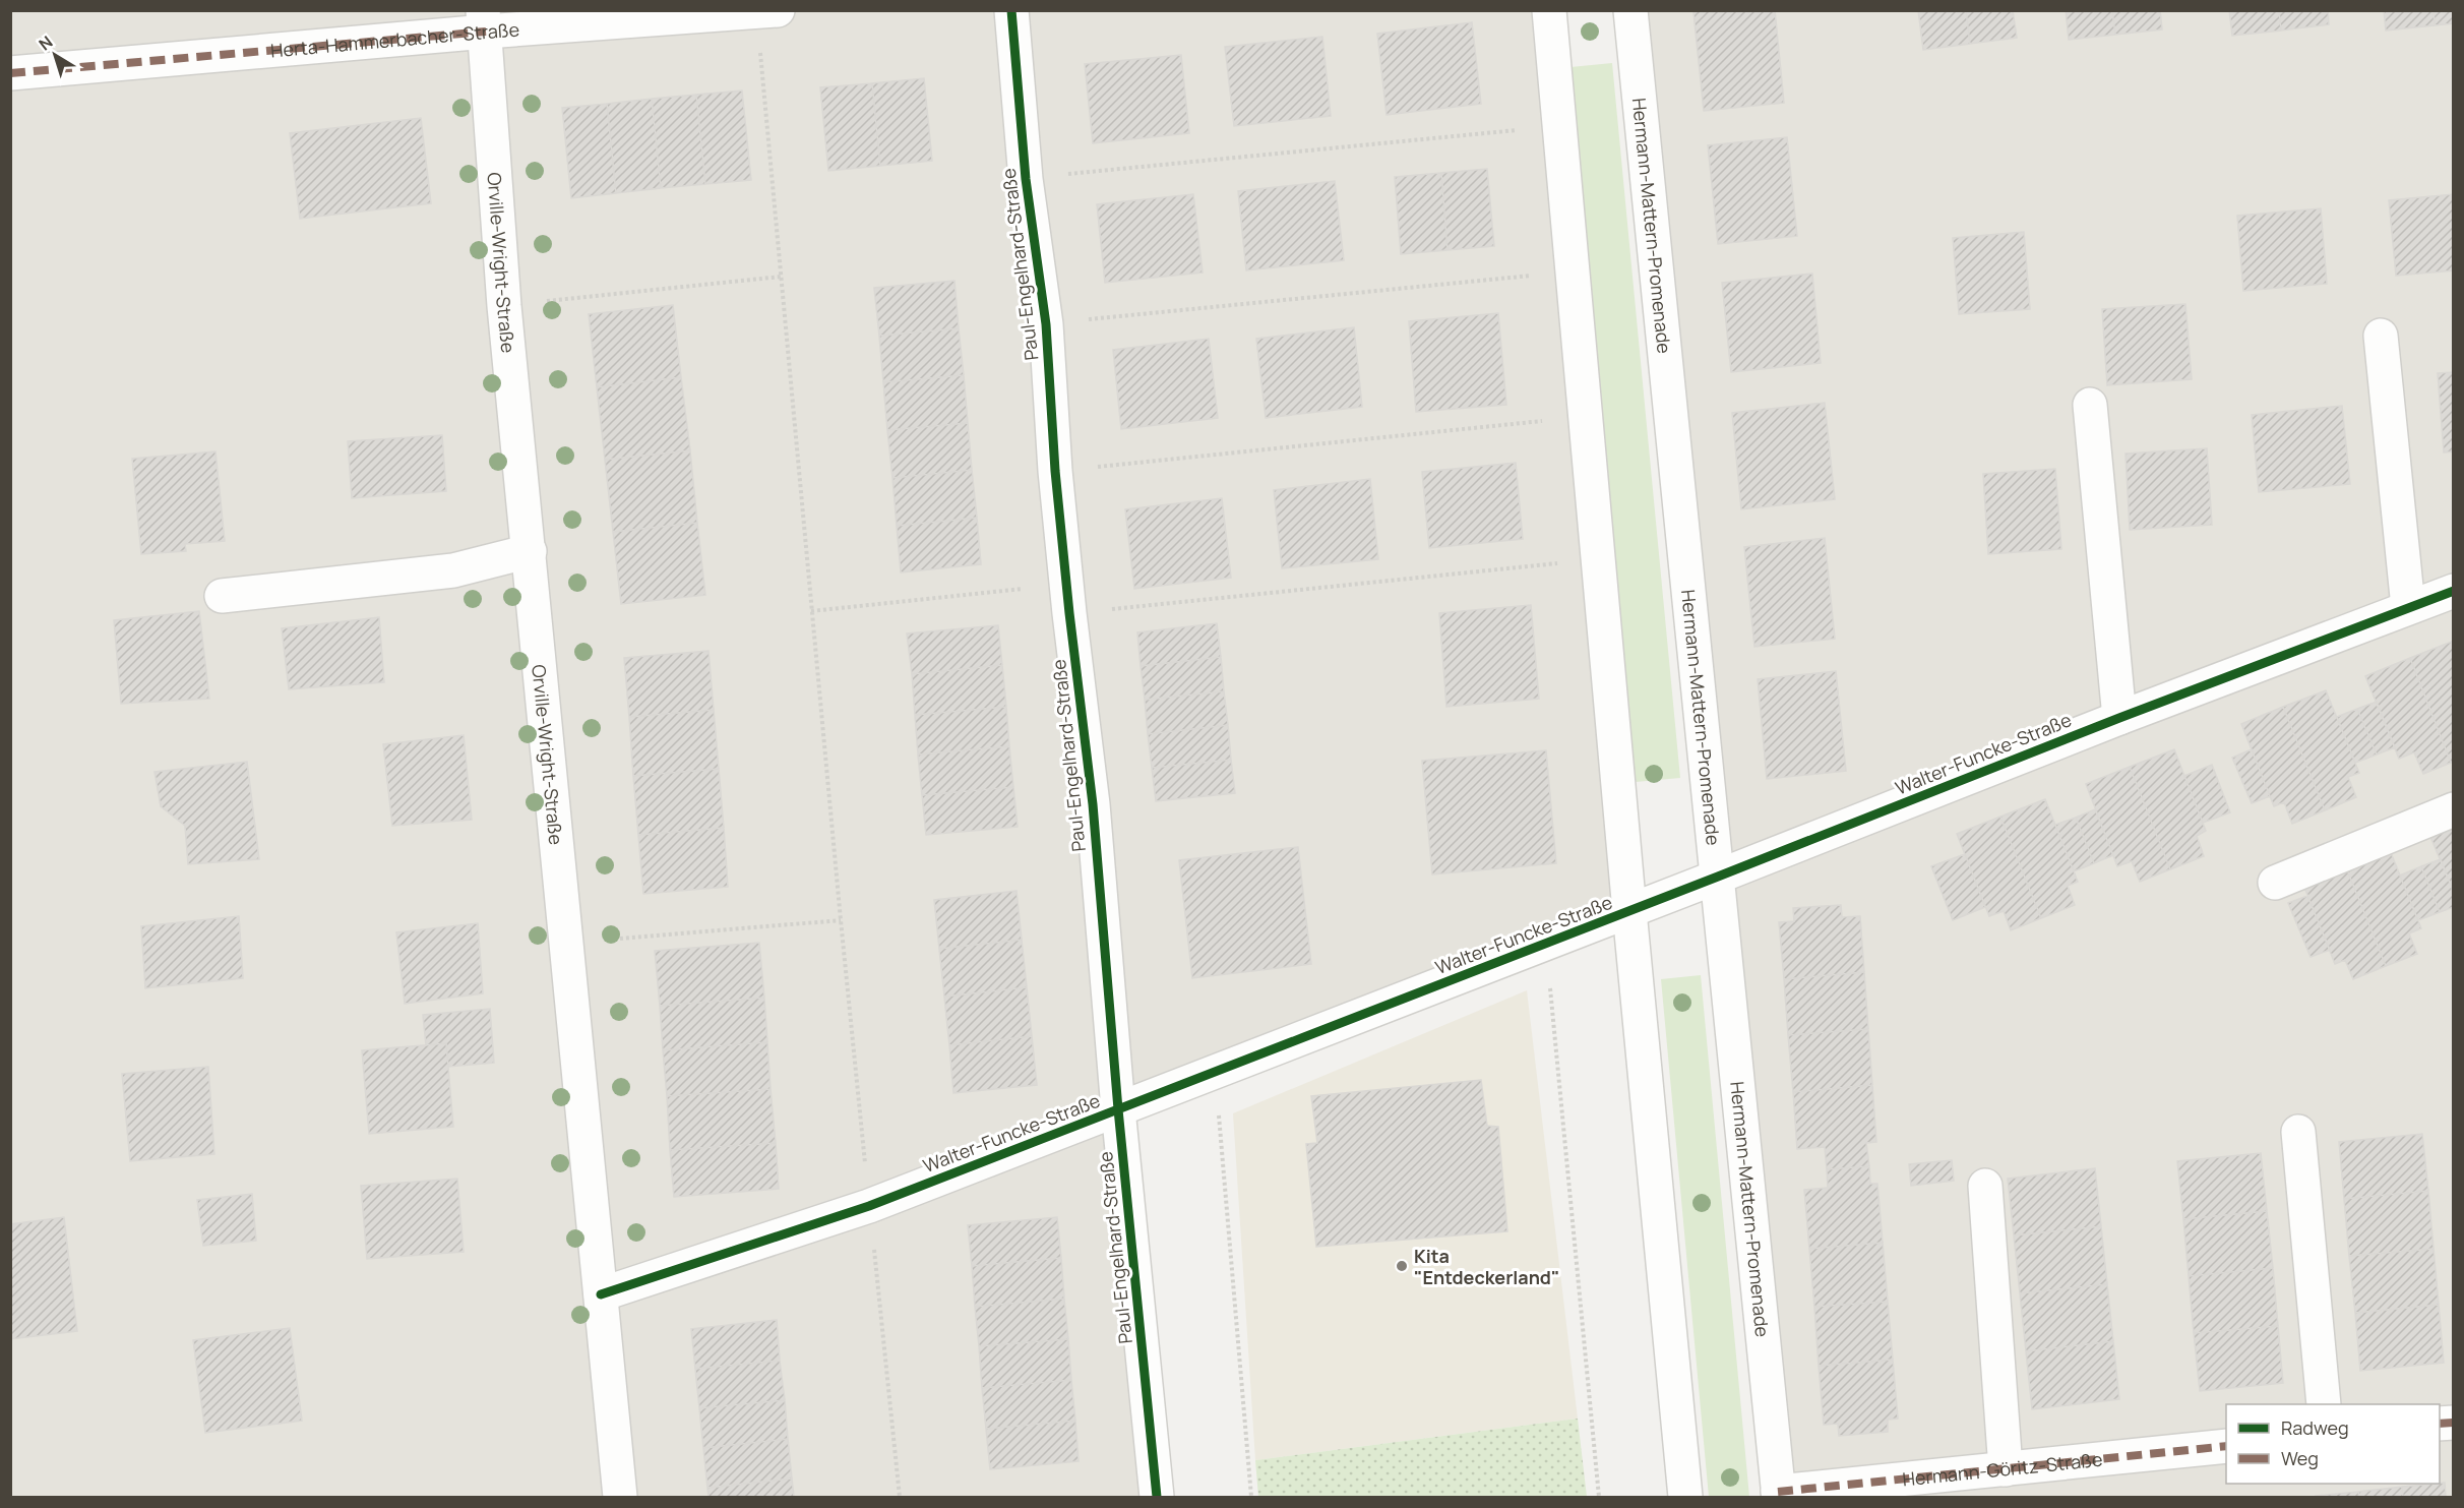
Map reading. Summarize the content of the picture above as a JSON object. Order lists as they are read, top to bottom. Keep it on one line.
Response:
{"streets":{"street":["Herta-Hammerbacher-Straße","Hermann-Mattern-Promenade","Orville-Wright-Straße","Paul-Engelhard-Straße","Walter-Funcke-Straße","Hermann-Göritz-Straße"]},"crossings":[["Herta-Hammerbacher-Straße","Orville-Wright-Straße"],["Hermann-Mattern-Promenade","Walter-Funcke-Straße"],["Hermann-Mattern-Promenade","Hermann-Göritz-Straße"],["Orville-Wright-Straße","Walter-Funcke-Straße"],["Paul-Engelhard-Straße","Walter-Funcke-Straße"]],"places":["Kita \"Entdeckerland\""],"legend":["Radweg","Weg"],"north":"top left"}
